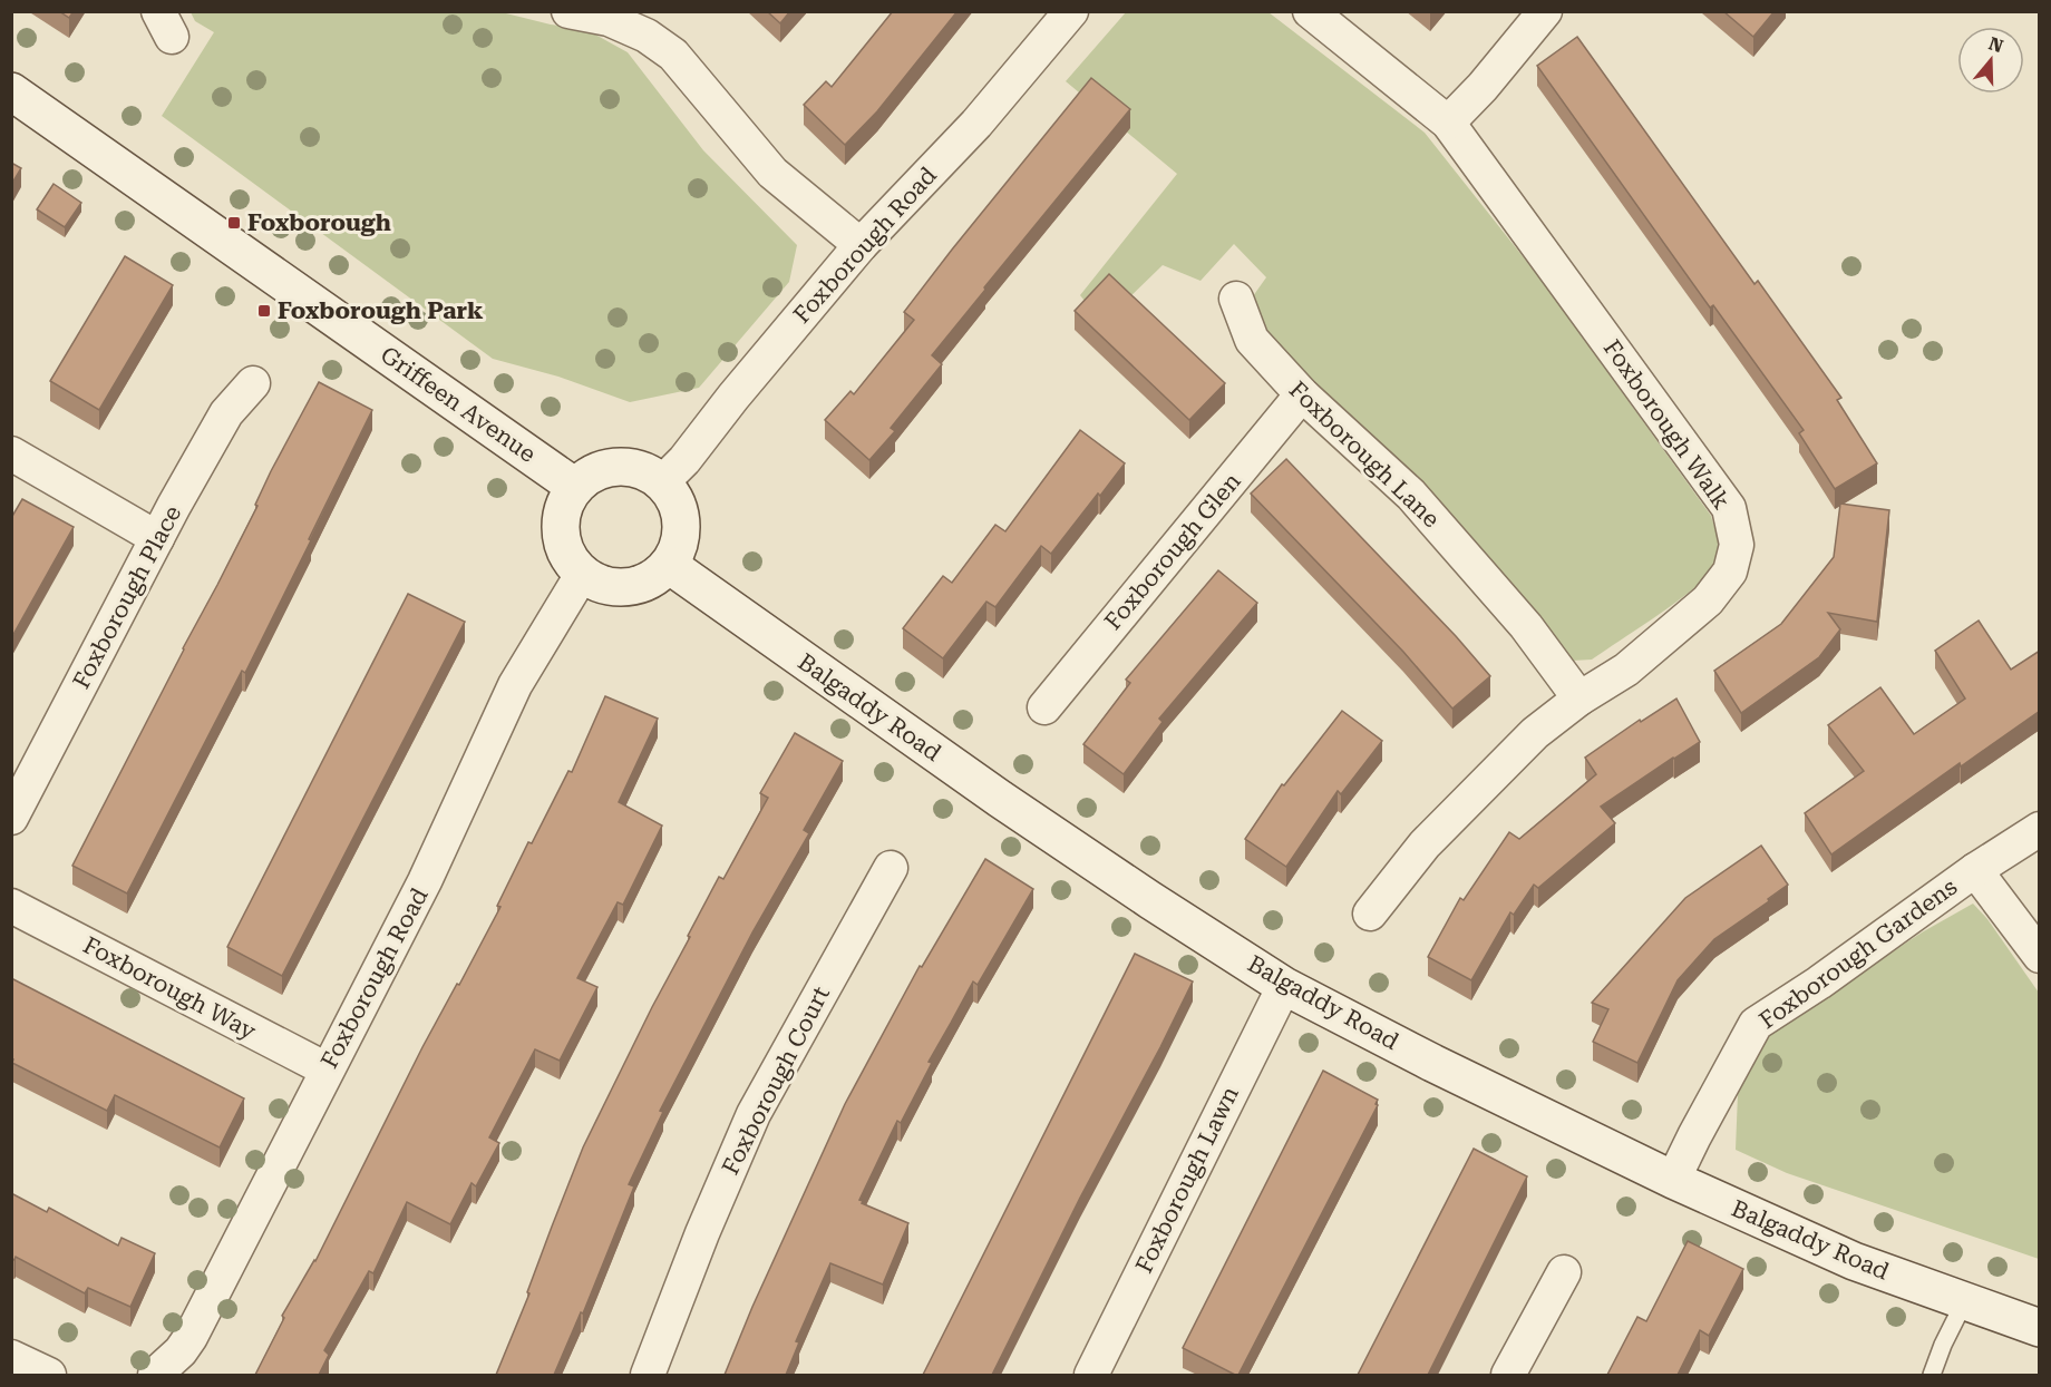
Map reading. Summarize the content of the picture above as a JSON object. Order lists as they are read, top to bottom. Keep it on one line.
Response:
{"streets":{"street":["Foxborough Road","Griffeen Avenue","Foxborough Walk","Foxborough Lane","Foxborough Glen","Foxborough Place","Balgaddy Road","Foxborough Gardens","Foxborough Way","Foxborough Court","Foxborough Lawn"]},"crossings":[["Foxborough Road","Griffeen Avenue"],["Foxborough Road","Balgaddy Road"],["Foxborough Road","Foxborough Way"],["Griffeen Avenue","Balgaddy Road"],["Foxborough Walk","Foxborough Lane"],["Foxborough Lane","Foxborough Glen"],["Balgaddy Road","Foxborough Gardens"],["Balgaddy Road","Foxborough Lawn"]],"places":{"transit":["Foxborough","Foxborough Park"]},"north":"top"}
